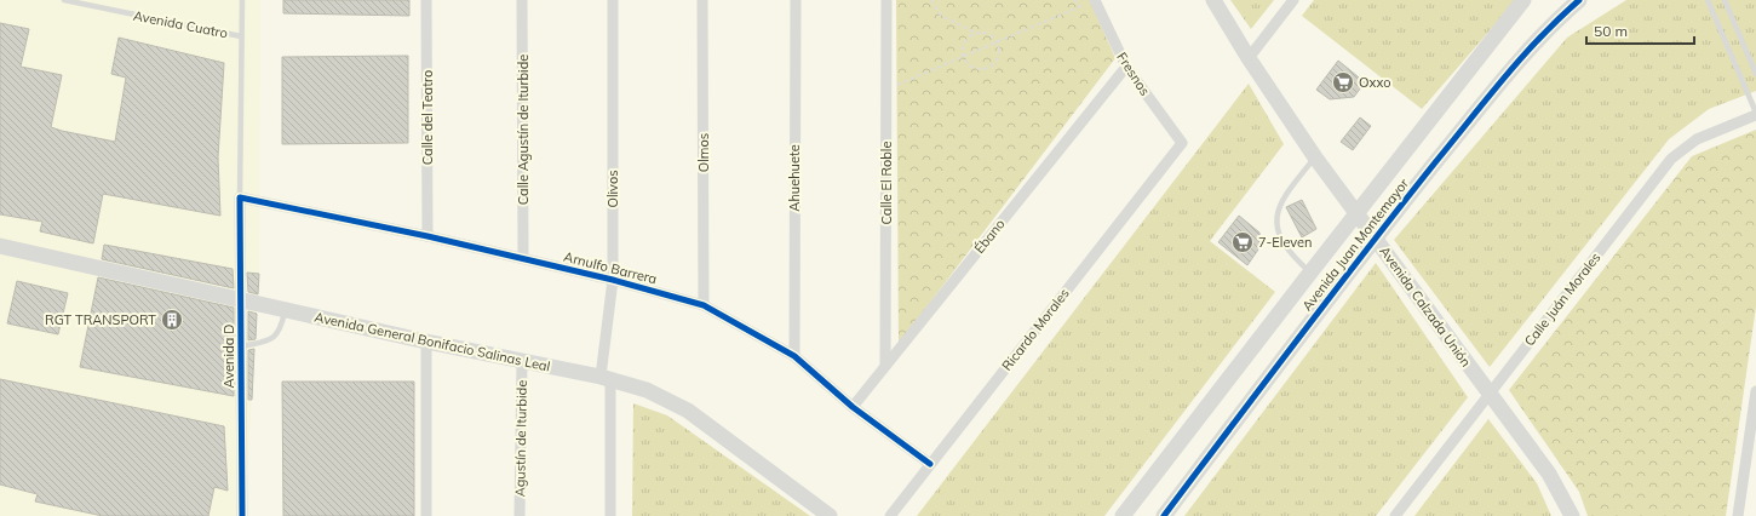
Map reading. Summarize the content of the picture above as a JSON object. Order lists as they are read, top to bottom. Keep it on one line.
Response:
{"streets":{"street":["Fresnos","Calle del Teatro","Calle Agustín de Iturbide","Olmos","Ahuehuete","Calle El Roble","Olivos","Ébano","Avenida Juan Montemayor","Arnulfo Barrera","Calle Juán Morales","Avenida Calzada Unión","Ricardo Morales","Avenida General Bonifacio Salinas Leal","Avenida D","Agustín de Iturbide"],"lane":["Avenida Cuatro"]},"crossings":[["Avenida Cuatro","Avenida D"],["Fresnos","Ébano"],["Fresnos","Ricardo Morales"],["Calle del Teatro","Arnulfo Barrera"],["Calle Agustín de Iturbide","Arnulfo Barrera"],["Olmos","Arnulfo Barrera"],["Ahuehuete","Arnulfo Barrera"],["Calle El Roble","Ébano"],["Olivos","Arnulfo Barrera"],["Olivos","Avenida General Bonifacio Salinas Leal"],["Ébano","Arnulfo Barrera"],["Avenida Juan Montemayor","Avenida Calzada Unión"],["Arnulfo Barrera","Ricardo Morales"],["Arnulfo Barrera","Avenida D"],["Calle Juán Morales","Avenida Calzada Unión"],["Avenida General Bonifacio Salinas Leal","Avenida D"],["Avenida General Bonifacio Salinas Leal","Agustín de Iturbide"]],"places":{"supermarket":["Oxxo","7-Eleven"],"building":["RGT TRANSPORT"]},"scale_bar":"50 m"}
